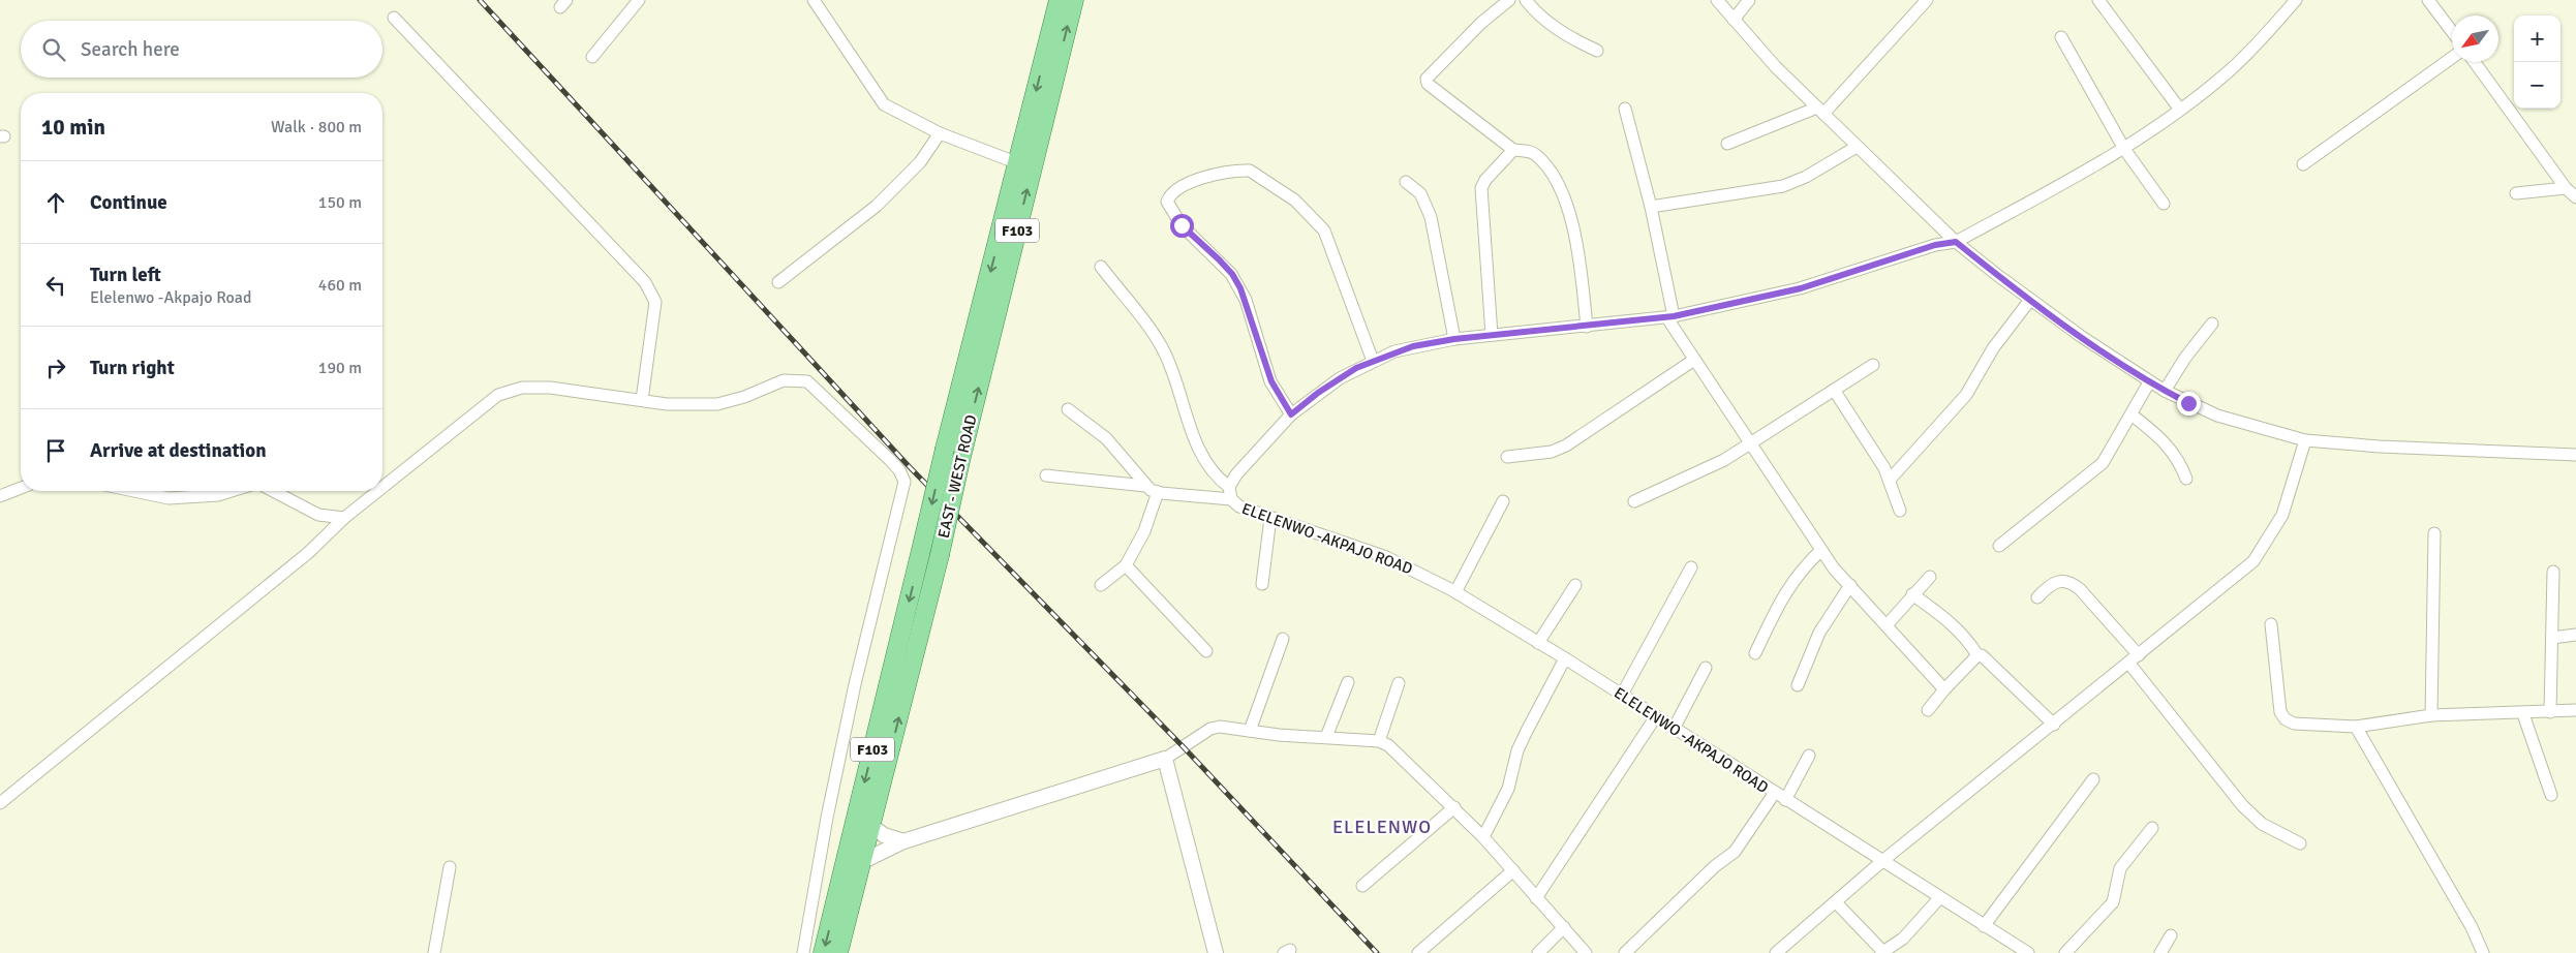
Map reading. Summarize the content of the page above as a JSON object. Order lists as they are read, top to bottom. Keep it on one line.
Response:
{"streets":{"main road":["F103","EAST - WEST ROAD"],"street":["ELELENWO -AKPAJO ROAD"]},"districts":["ELELENWO"],"north":"bottom left","page":{"map_buttons":["+","−"],"search":"Search here","heading":["10 min","Walk · 800 m"],"list":[["Continue","150 m"],["Turn left","Elelenwo -Akpajo Road","460 m"],["Turn right","190 m"],"Arrive at destination"]}}
